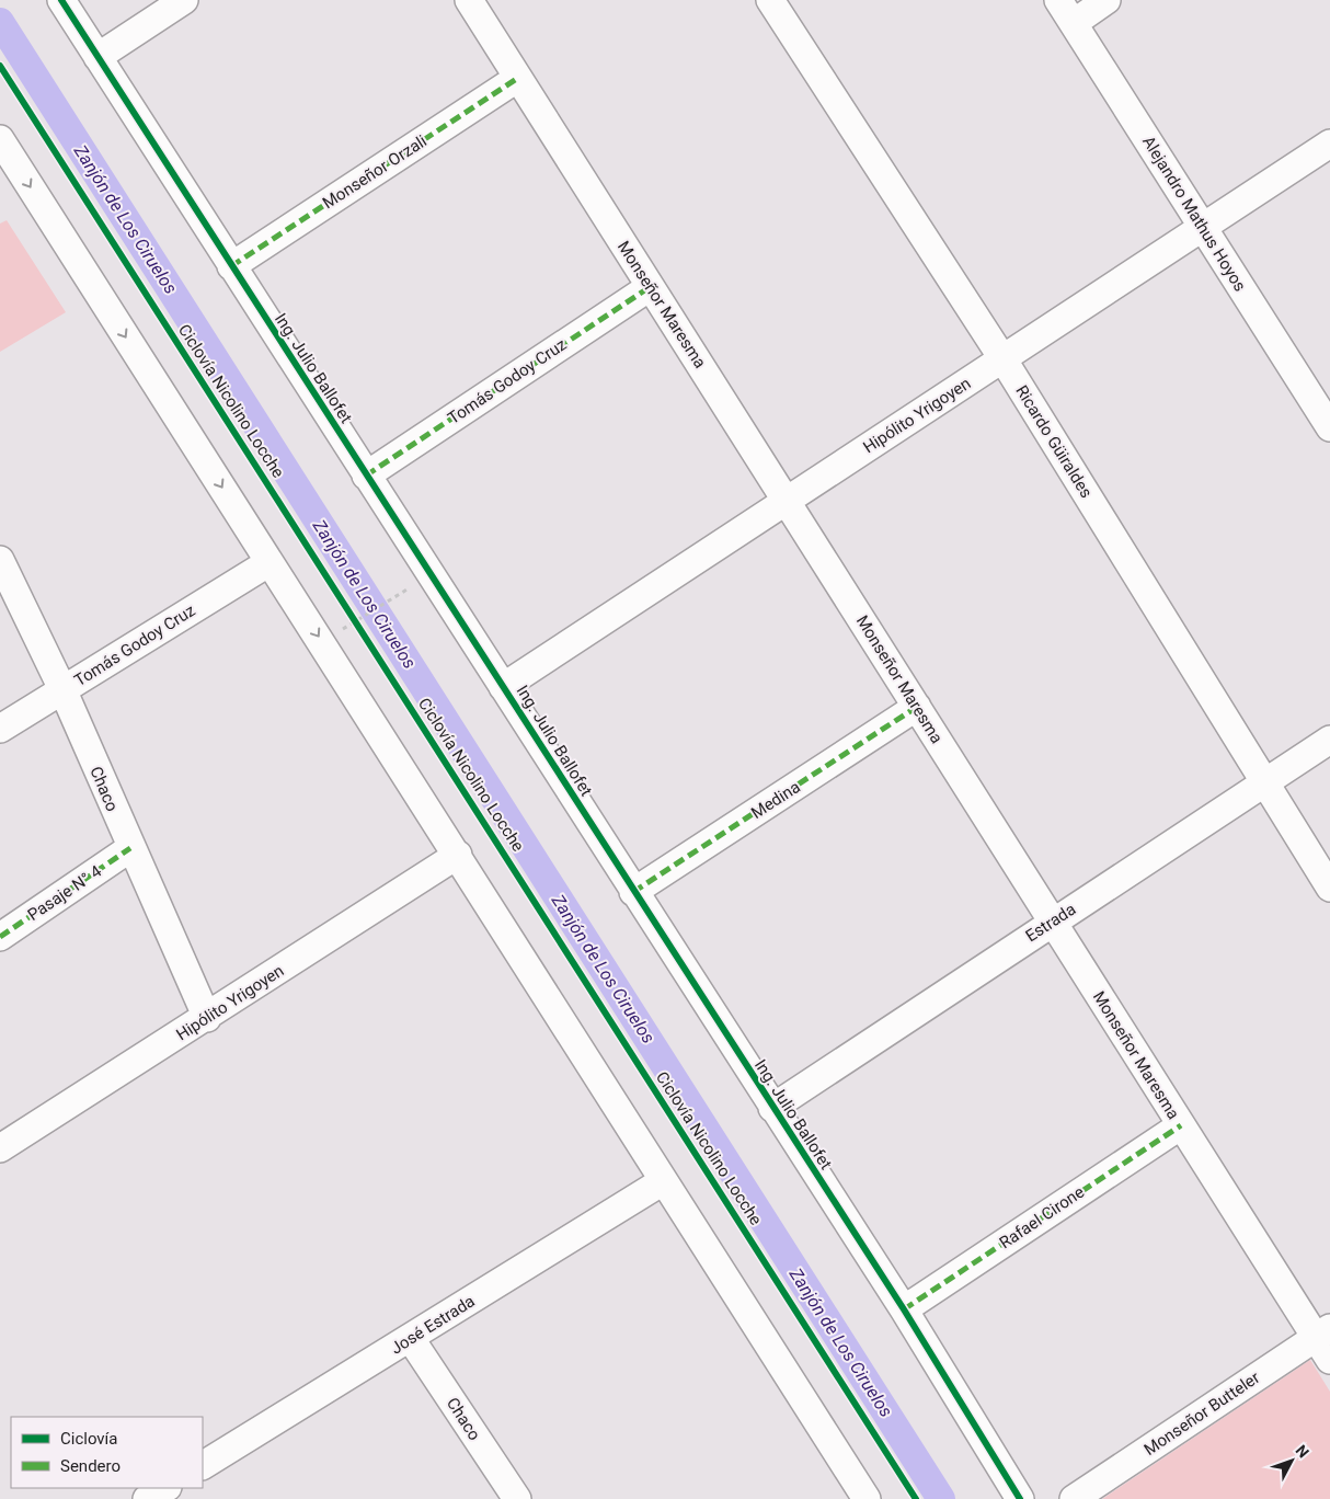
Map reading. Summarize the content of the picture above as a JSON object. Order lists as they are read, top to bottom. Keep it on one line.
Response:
{"streets":{"street":["Monseñor Orzali","Alejandro Mathus Hoyos","Monseñor Maresma","Ing. Julio Ballofet","Tomás Godoy Cruz","Hipólito Yrigoyen","Ricardo Güiraldes","Chaco","Medina","Pasaje N° 4","Estrada","Rafael Cirone","José Estrada","Monseñor Butteler"],"cycle path":["Ciclovía Nicolino Locche"]},"crossings":[["Monseñor Orzali","Monseñor Maresma"],["Monseñor Orzali","Ing. Julio Ballofet"],["Alejandro Mathus Hoyos","Hipólito Yrigoyen"],["Monseñor Maresma","Tomás Godoy Cruz"],["Monseñor Maresma","Hipólito Yrigoyen"],["Monseñor Maresma","Medina"],["Monseñor Maresma","Estrada"],["Monseñor Maresma","Rafael Cirone"],["Monseñor Maresma","Monseñor Butteler"],["Ing. Julio Ballofet","Tomás Godoy Cruz"],["Ing. Julio Ballofet","Hipólito Yrigoyen"],["Ing. Julio Ballofet","Medina"],["Ing. Julio Ballofet","Estrada"],["Ing. Julio Ballofet","Rafael Cirone"],["Tomás Godoy Cruz","Chaco"],["Hipólito Yrigoyen","Ricardo Güiraldes"],["Hipólito Yrigoyen","Chaco"],["Ricardo Güiraldes","Estrada"],["Chaco","Pasaje N° 4"],["Chaco","José Estrada"]],"water":["Zanjón de Los Ciruelos"],"legend":["Ciclovía","Sendero"],"north":"top right"}
